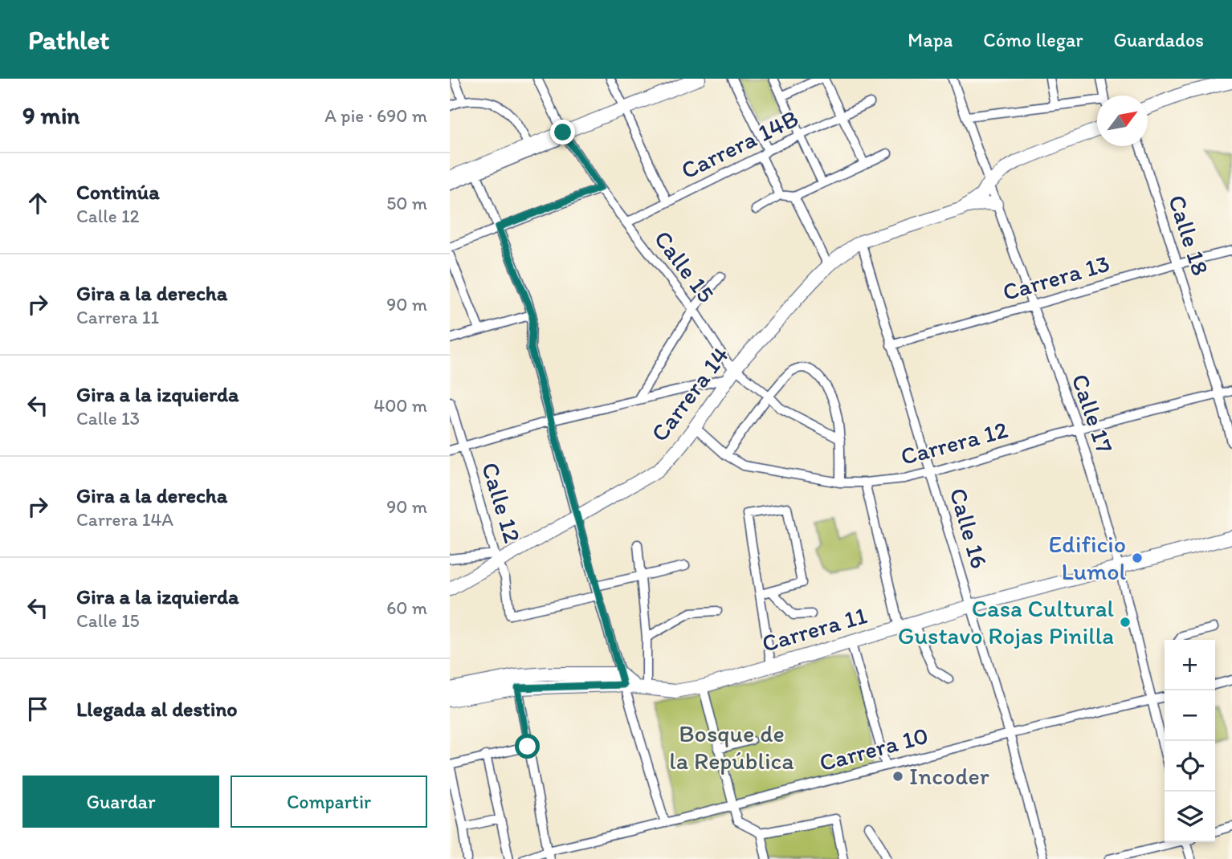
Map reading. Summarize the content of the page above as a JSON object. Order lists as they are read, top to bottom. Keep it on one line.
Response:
{"streets":{"street":["Carrera 14B","Calle 18","Calle 15","Carrera 13","Carrera 14","Calle 17","Carrera 12","Calle 12","Calle 16","Carrera 11","Carrera 10"]},"crossings":[["Carrera 14B","Calle 15"],["Calle 18","Carrera 13"],["Calle 18","Carrera 12"],["Calle 15","Carrera 14"],["Carrera 13","Calle 17"],["Carrera 13","Calle 16"],["Carrera 14","Calle 17"],["Carrera 14","Carrera 12"],["Carrera 14","Calle 12"],["Carrera 14","Calle 16"],["Calle 17","Carrera 12"],["Calle 17","Carrera 11"],["Calle 17","Carrera 10"],["Carrera 12","Calle 16"],["Calle 16","Carrera 11"],["Calle 16","Carrera 10"]],"parks":["Bosque de la República"],"places":["Edificio Lumol","Casa Cultural Gustavo Rojas Pinilla","Incoder"],"north":"top right","page":{"header":"Pathlet","nav":["Mapa","Cómo llegar","Guardados"],"heading":["9 min","A pie · 690 m"],"list":[["Continúa","Calle 12","50 m"],["Gira a la derecha","Carrera 11","90 m"],["Gira a la izquierda","Calle 13","400 m"],["Gira a la derecha","Carrera 14A","90 m"],["Gira a la izquierda","Calle 15","60 m"],"Llegada al destino"],"map_buttons":["+","−"],"buttons":["Guardar","Compartir"]}}
